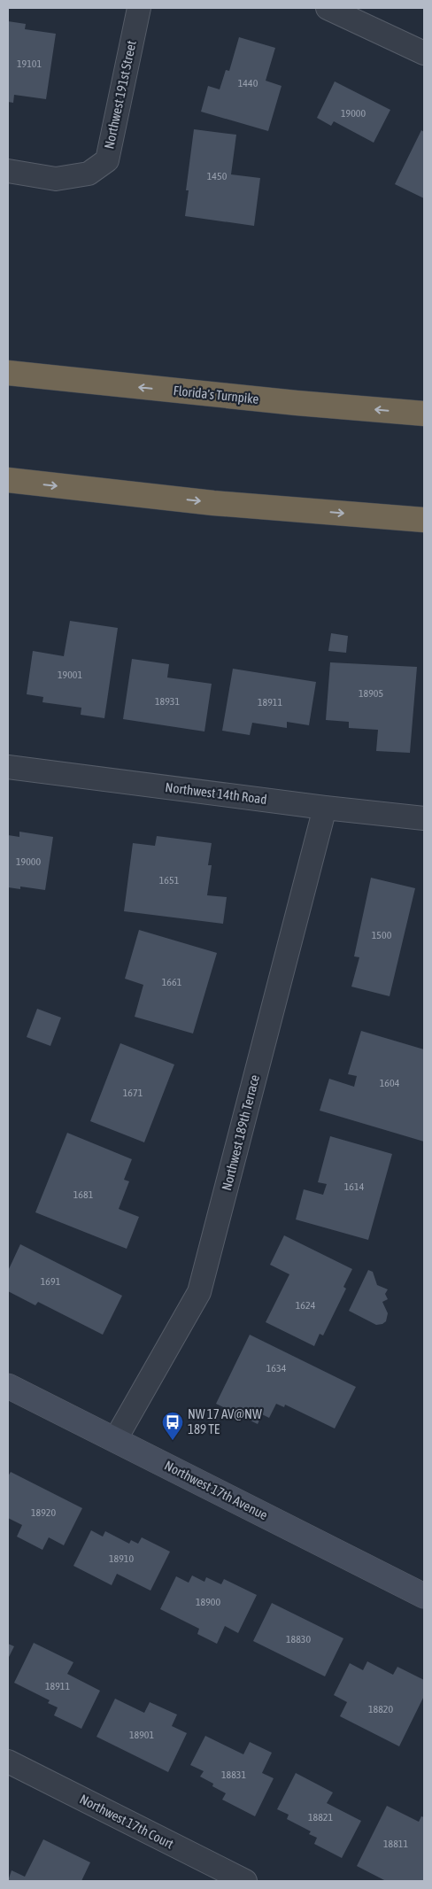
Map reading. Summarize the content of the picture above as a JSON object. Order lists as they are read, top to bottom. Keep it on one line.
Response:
{"streets":{"highway":["Florida's Turnpike"],"street":["Northwest 191st Street","Northwest 14th Road","Northwest 189th Terrace","Northwest 17th Avenue","Northwest 17th Court"]},"crossings":[["Northwest 14th Road","Northwest 189th Terrace"],["Northwest 189th Terrace","Northwest 17th Avenue"]],"places":{"bus stop":["NW 17 AV@NW 189 TE"]},"house_numbers":["19101","1440","19000","1450","19001","18905","18931","18911","19000","1651","1500","1661","1604","1671","1614","1681","1691","1624","1634","18920","18910","18900","18830","18911","18820","18901","18831","18821","18811"]}
